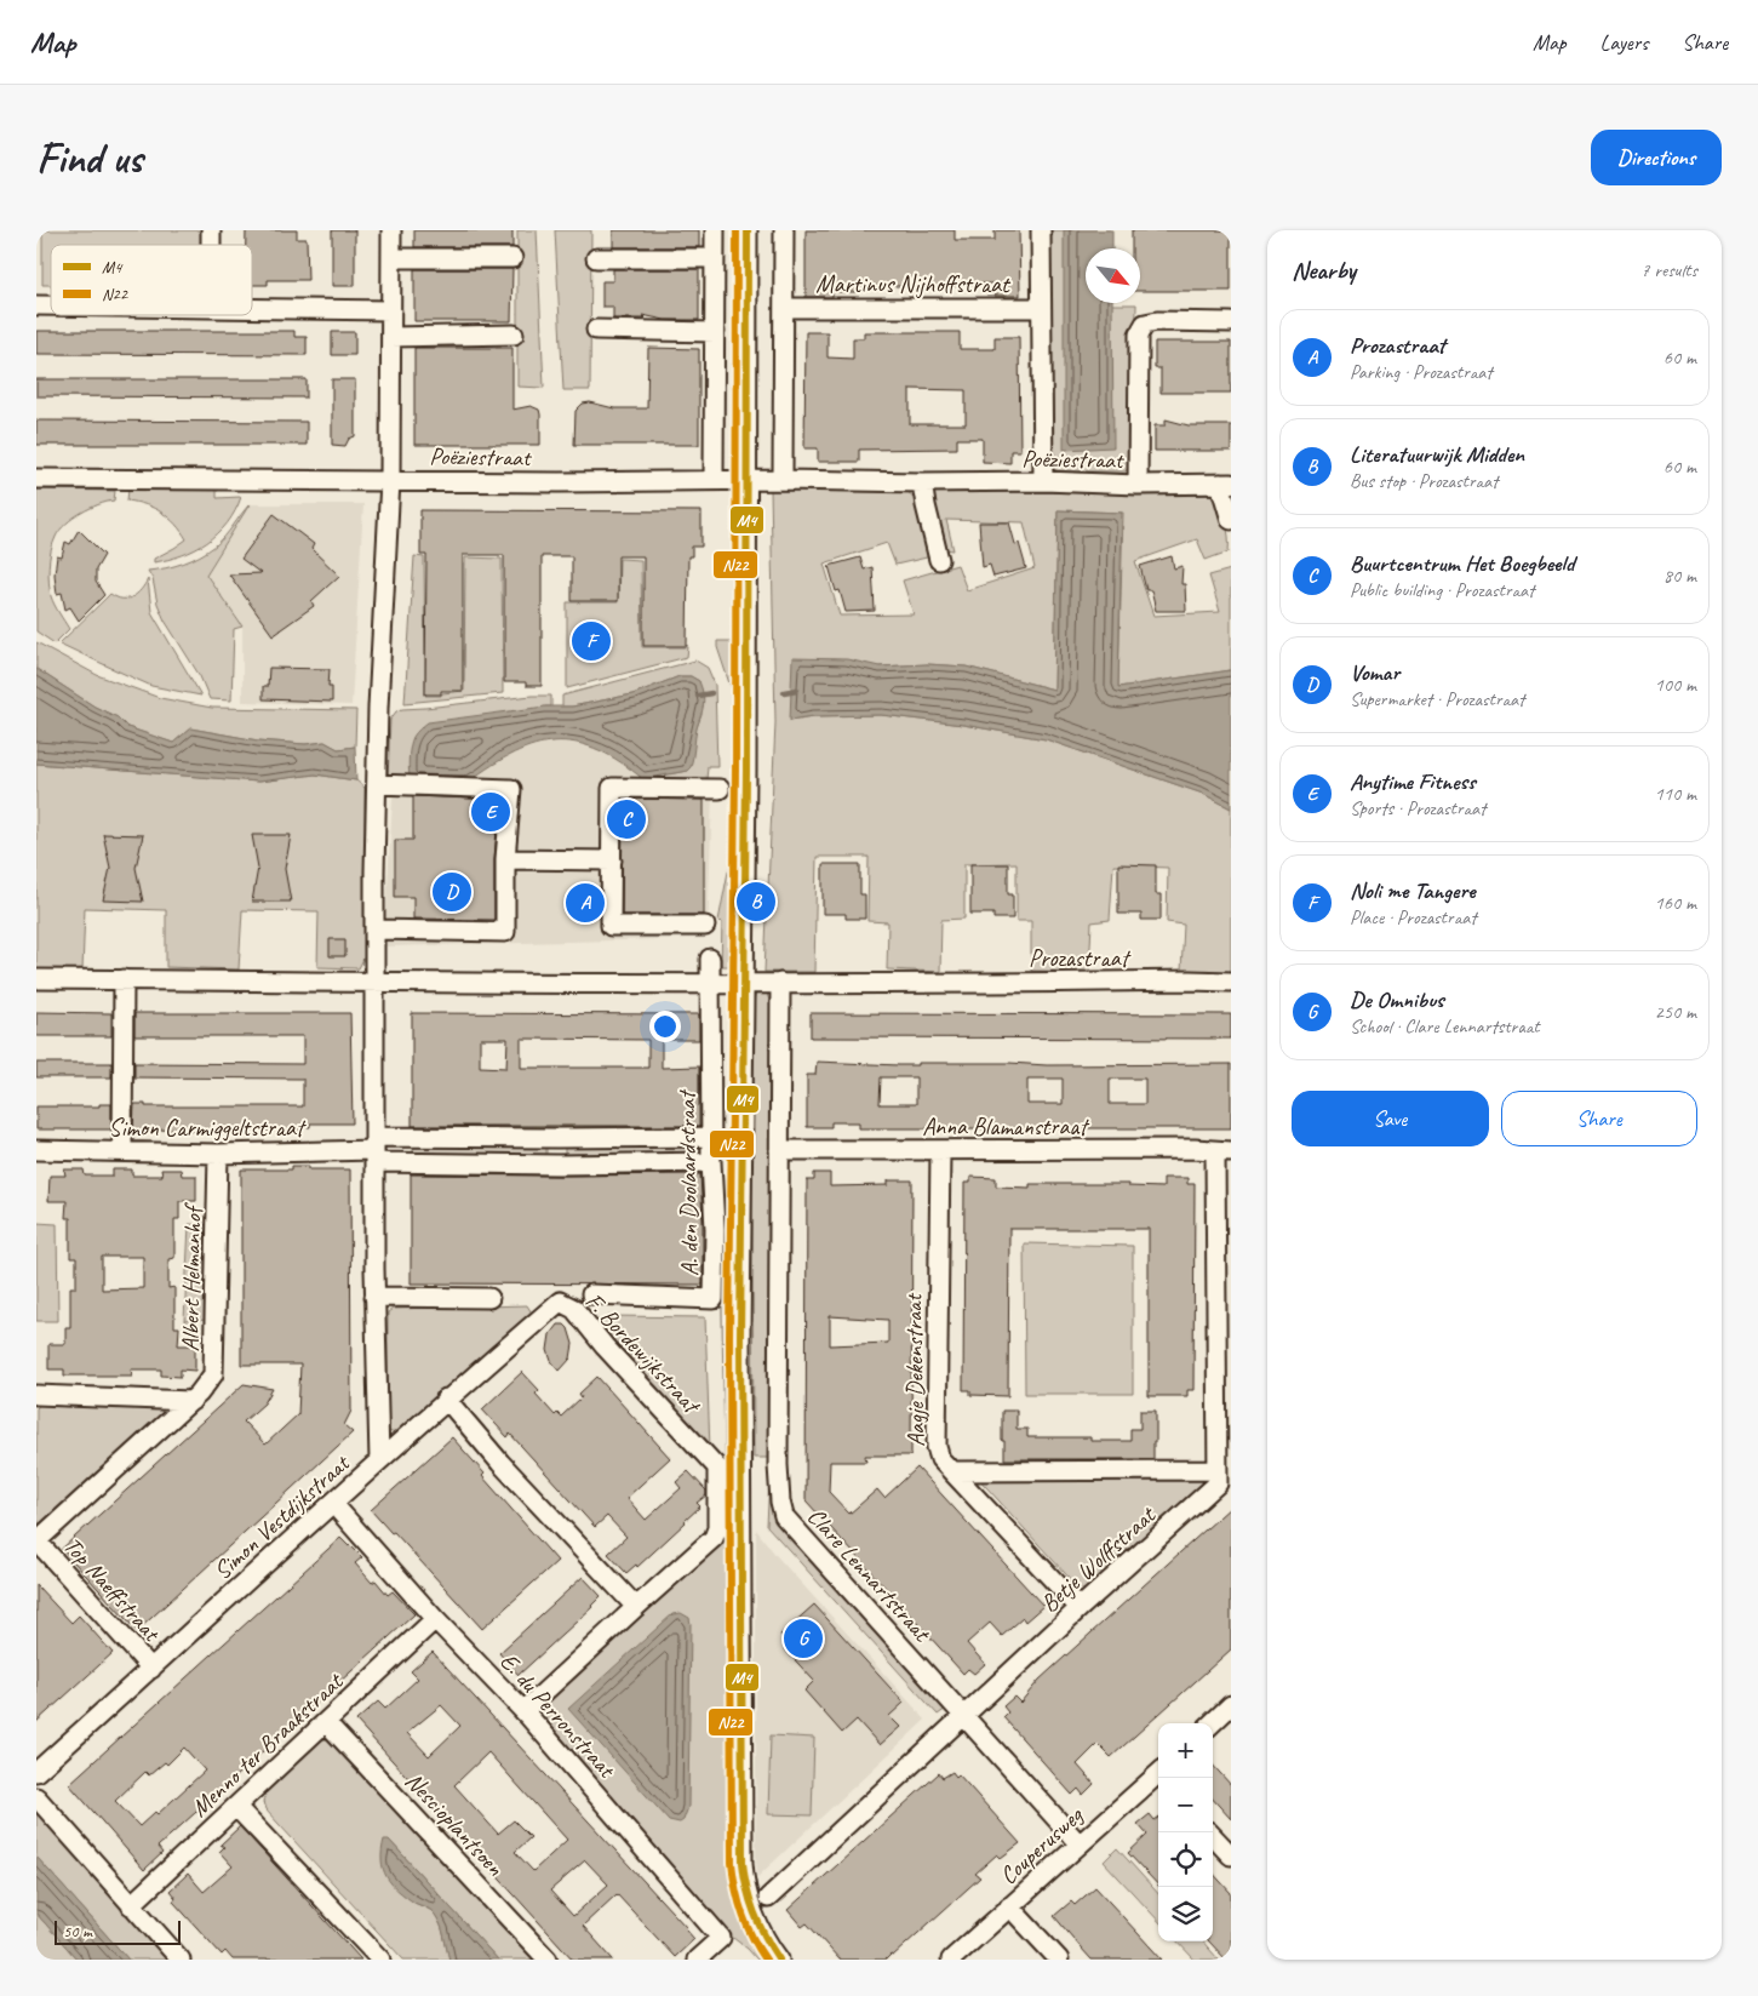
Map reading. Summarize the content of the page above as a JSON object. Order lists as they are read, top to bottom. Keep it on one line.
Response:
{"streets":{"street":["Martinus Nijhoffstraat","Poëziestraat","Prozastraat","Anna Blamanstraat","Simon Carmiggeltstraat","A. den Doolaardstraat","Albert Helmanhof","F. Bordewijkstraat","Aagje Dekenstraat","Simon Vestdijkstraat","Betje Wolffstraat","Clare Lennartstraat","Top Naeffstraat","E. du Perronstraat","Menno ter Braakstraat","Nescioplantsoen","Couperusweg"]},"crossings":[["Prozastraat","A. den Doolaardstraat"],["Prozastraat","Clare Lennartstraat"],["Anna Blamanstraat","Aagje Dekenstraat"],["Anna Blamanstraat","Betje Wolffstraat"],["Anna Blamanstraat","Clare Lennartstraat"],["Simon Carmiggeltstraat","Albert Helmanhof"],["Albert Helmanhof","Top Naeffstraat"],["F. Bordewijkstraat","Simon Vestdijkstraat"],["F. Bordewijkstraat","E. du Perronstraat"],["Aagje Dekenstraat","Betje Wolffstraat"],["Simon Vestdijkstraat","Top Naeffstraat"],["Simon Vestdijkstraat","E. du Perronstraat"],["Betje Wolffstraat","Clare Lennartstraat"],["Clare Lennartstraat","Couperusweg"],["E. du Perronstraat","Menno ter Braakstraat"],["Menno ter Braakstraat","Nescioplantsoen"]],"lines":["transit line M4","transit line N22"],"legend":["M4","N22"],"scale_bar":"50 m","north":"bottom right","page":{"header":"Map","nav":["Map","Layers","Share"],"buttons":["Directions",["Save","Share"]],"title":"Find us","heading":["Nearby","7 results"],"list":[{"mark":"A","name":"Prozastraat","note":"Parking · Prozastraat","value":"60 m"},{"mark":"B","name":"Literatuurwijk Midden","note":"Bus stop · Prozastraat","value":"60 m"},{"mark":"C","name":"Buurtcentrum Het Boegbeeld","note":"Public building · Prozastraat","value":"80 m"},{"mark":"D","name":"Vomar","note":"Supermarket · Prozastraat","value":"100 m"},{"mark":"E","name":"Anytime Fitness","note":"Sports · Prozastraat","value":"110 m"},{"mark":"F","name":"Noli me Tangere","note":"Place · Prozastraat","value":"160 m"},{"mark":"G","name":"De Omnibus","note":"School · Clare Lennartstraat","value":"250 m"}],"pins":["F","E","C","D","B","A","G"],"map_buttons":["+","−"],"scale":"50 m"}}
